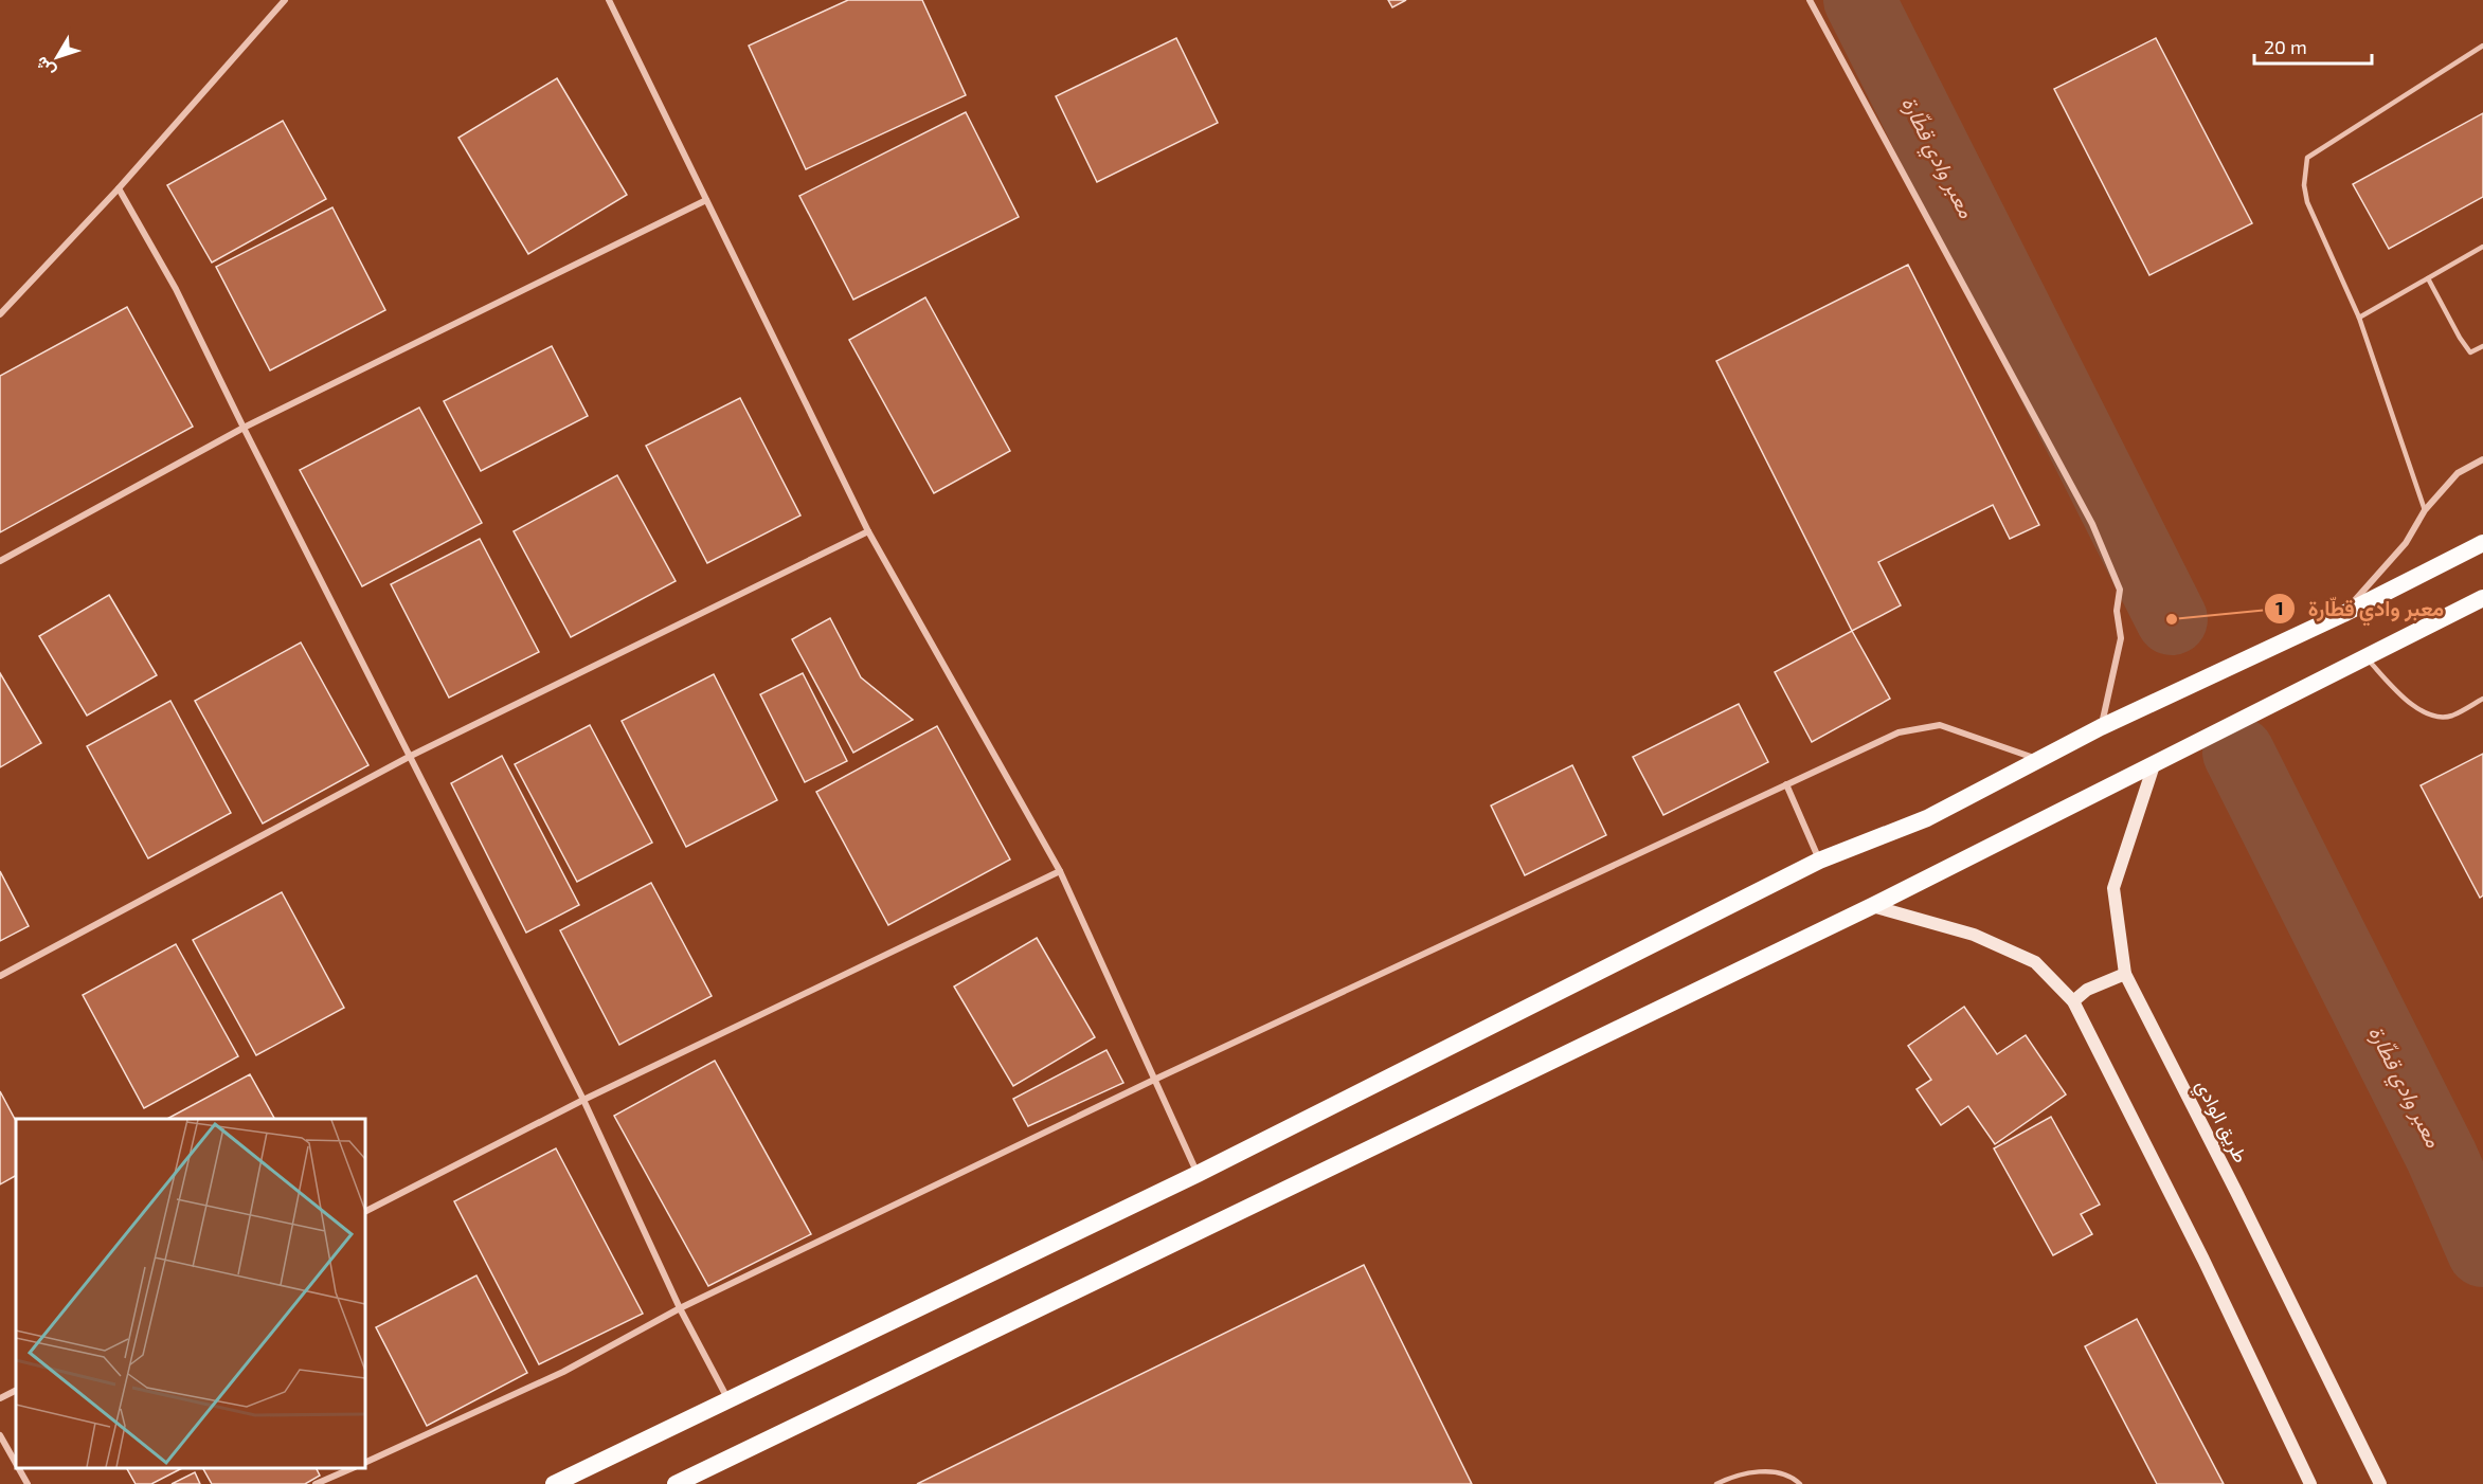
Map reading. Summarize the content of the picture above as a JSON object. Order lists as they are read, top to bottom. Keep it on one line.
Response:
{"streets":{"main road":["طريق الوادي"]},"water":["معبر وادي قطّارة"],"places":["معبر وادي قطّارة"],"scale_bar":"20 m","north":"bottom left"}
